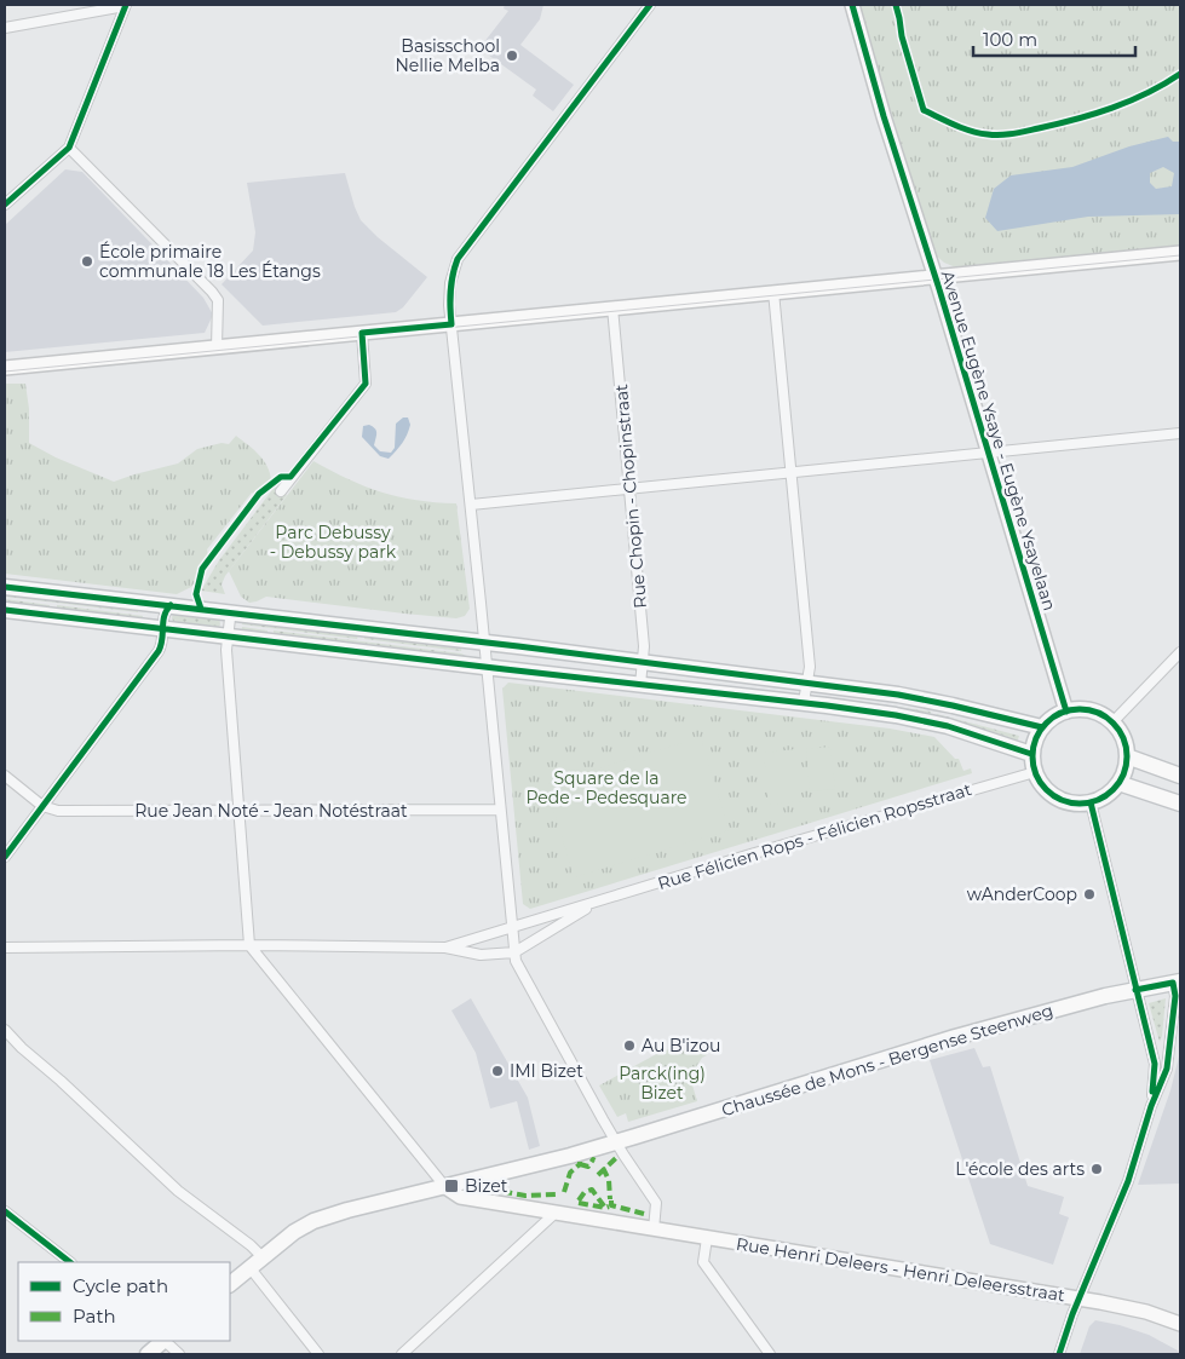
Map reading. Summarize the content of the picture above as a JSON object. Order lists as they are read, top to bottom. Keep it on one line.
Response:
{"streets":{"main road":["Chaussée de Mons - Bergense Steenweg"],"street":["Avenue Eugène Ysaye - Eugène Ysayelaan","Rue Chopin - Chopinstraat","Rue Jean Noté - Jean Notéstraat","Rue Félicien Rops - Félicien Ropsstraat","Rue Henri Deleers - Henri Deleersstraat"]},"crossings":[["Avenue Eugène Ysaye - Eugène Ysayelaan","Rue Félicien Rops - Félicien Ropsstraat"],["Chaussée de Mons - Bergense Steenweg","Rue Henri Deleers - Henri Deleersstraat"]],"parks":["Parc Debussy - Debussy park","Square de la Pede - Pedesquare","Parck(ing) Bizet"],"places":{"other":["Basisschool Nellie Melba","École primaire communale 18 Les Étangs","wAnderCoop","Au B'izou","IMI Bizet","L'école des arts"],"transit":["Bizet"]},"legend":["Cycle path","Path"],"scale_bar":"100 m"}
